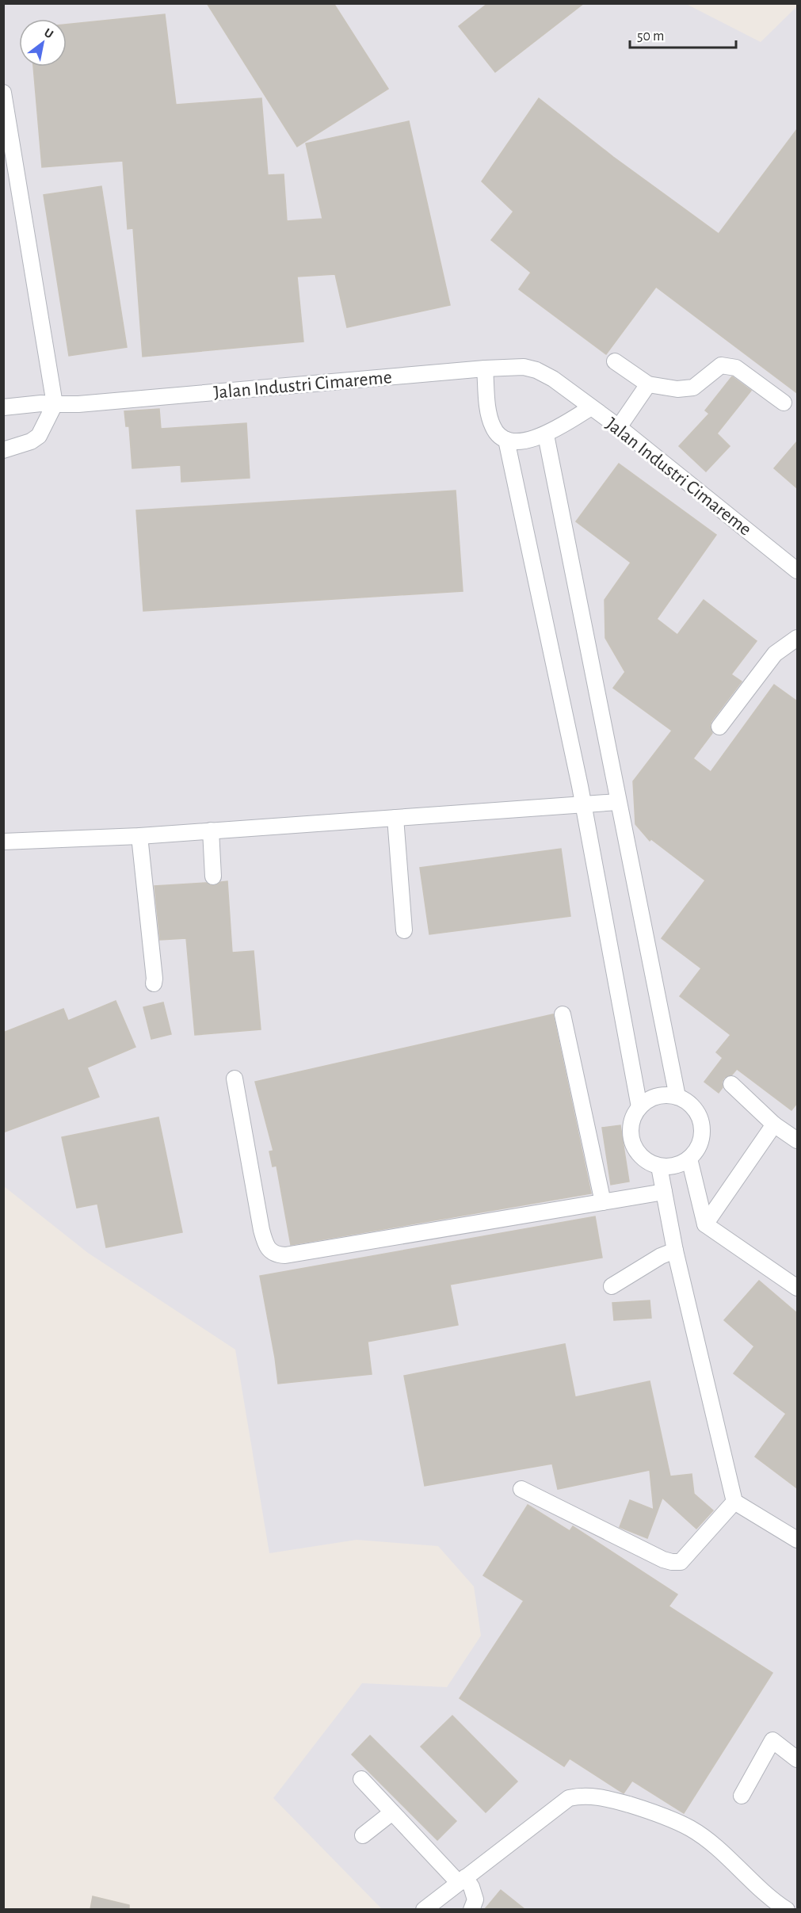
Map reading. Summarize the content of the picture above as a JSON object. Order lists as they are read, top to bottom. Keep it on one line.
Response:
{"streets":{"street":["Jalan Industri Cimareme"]},"scale_bar":"50 m","north":"top right"}
